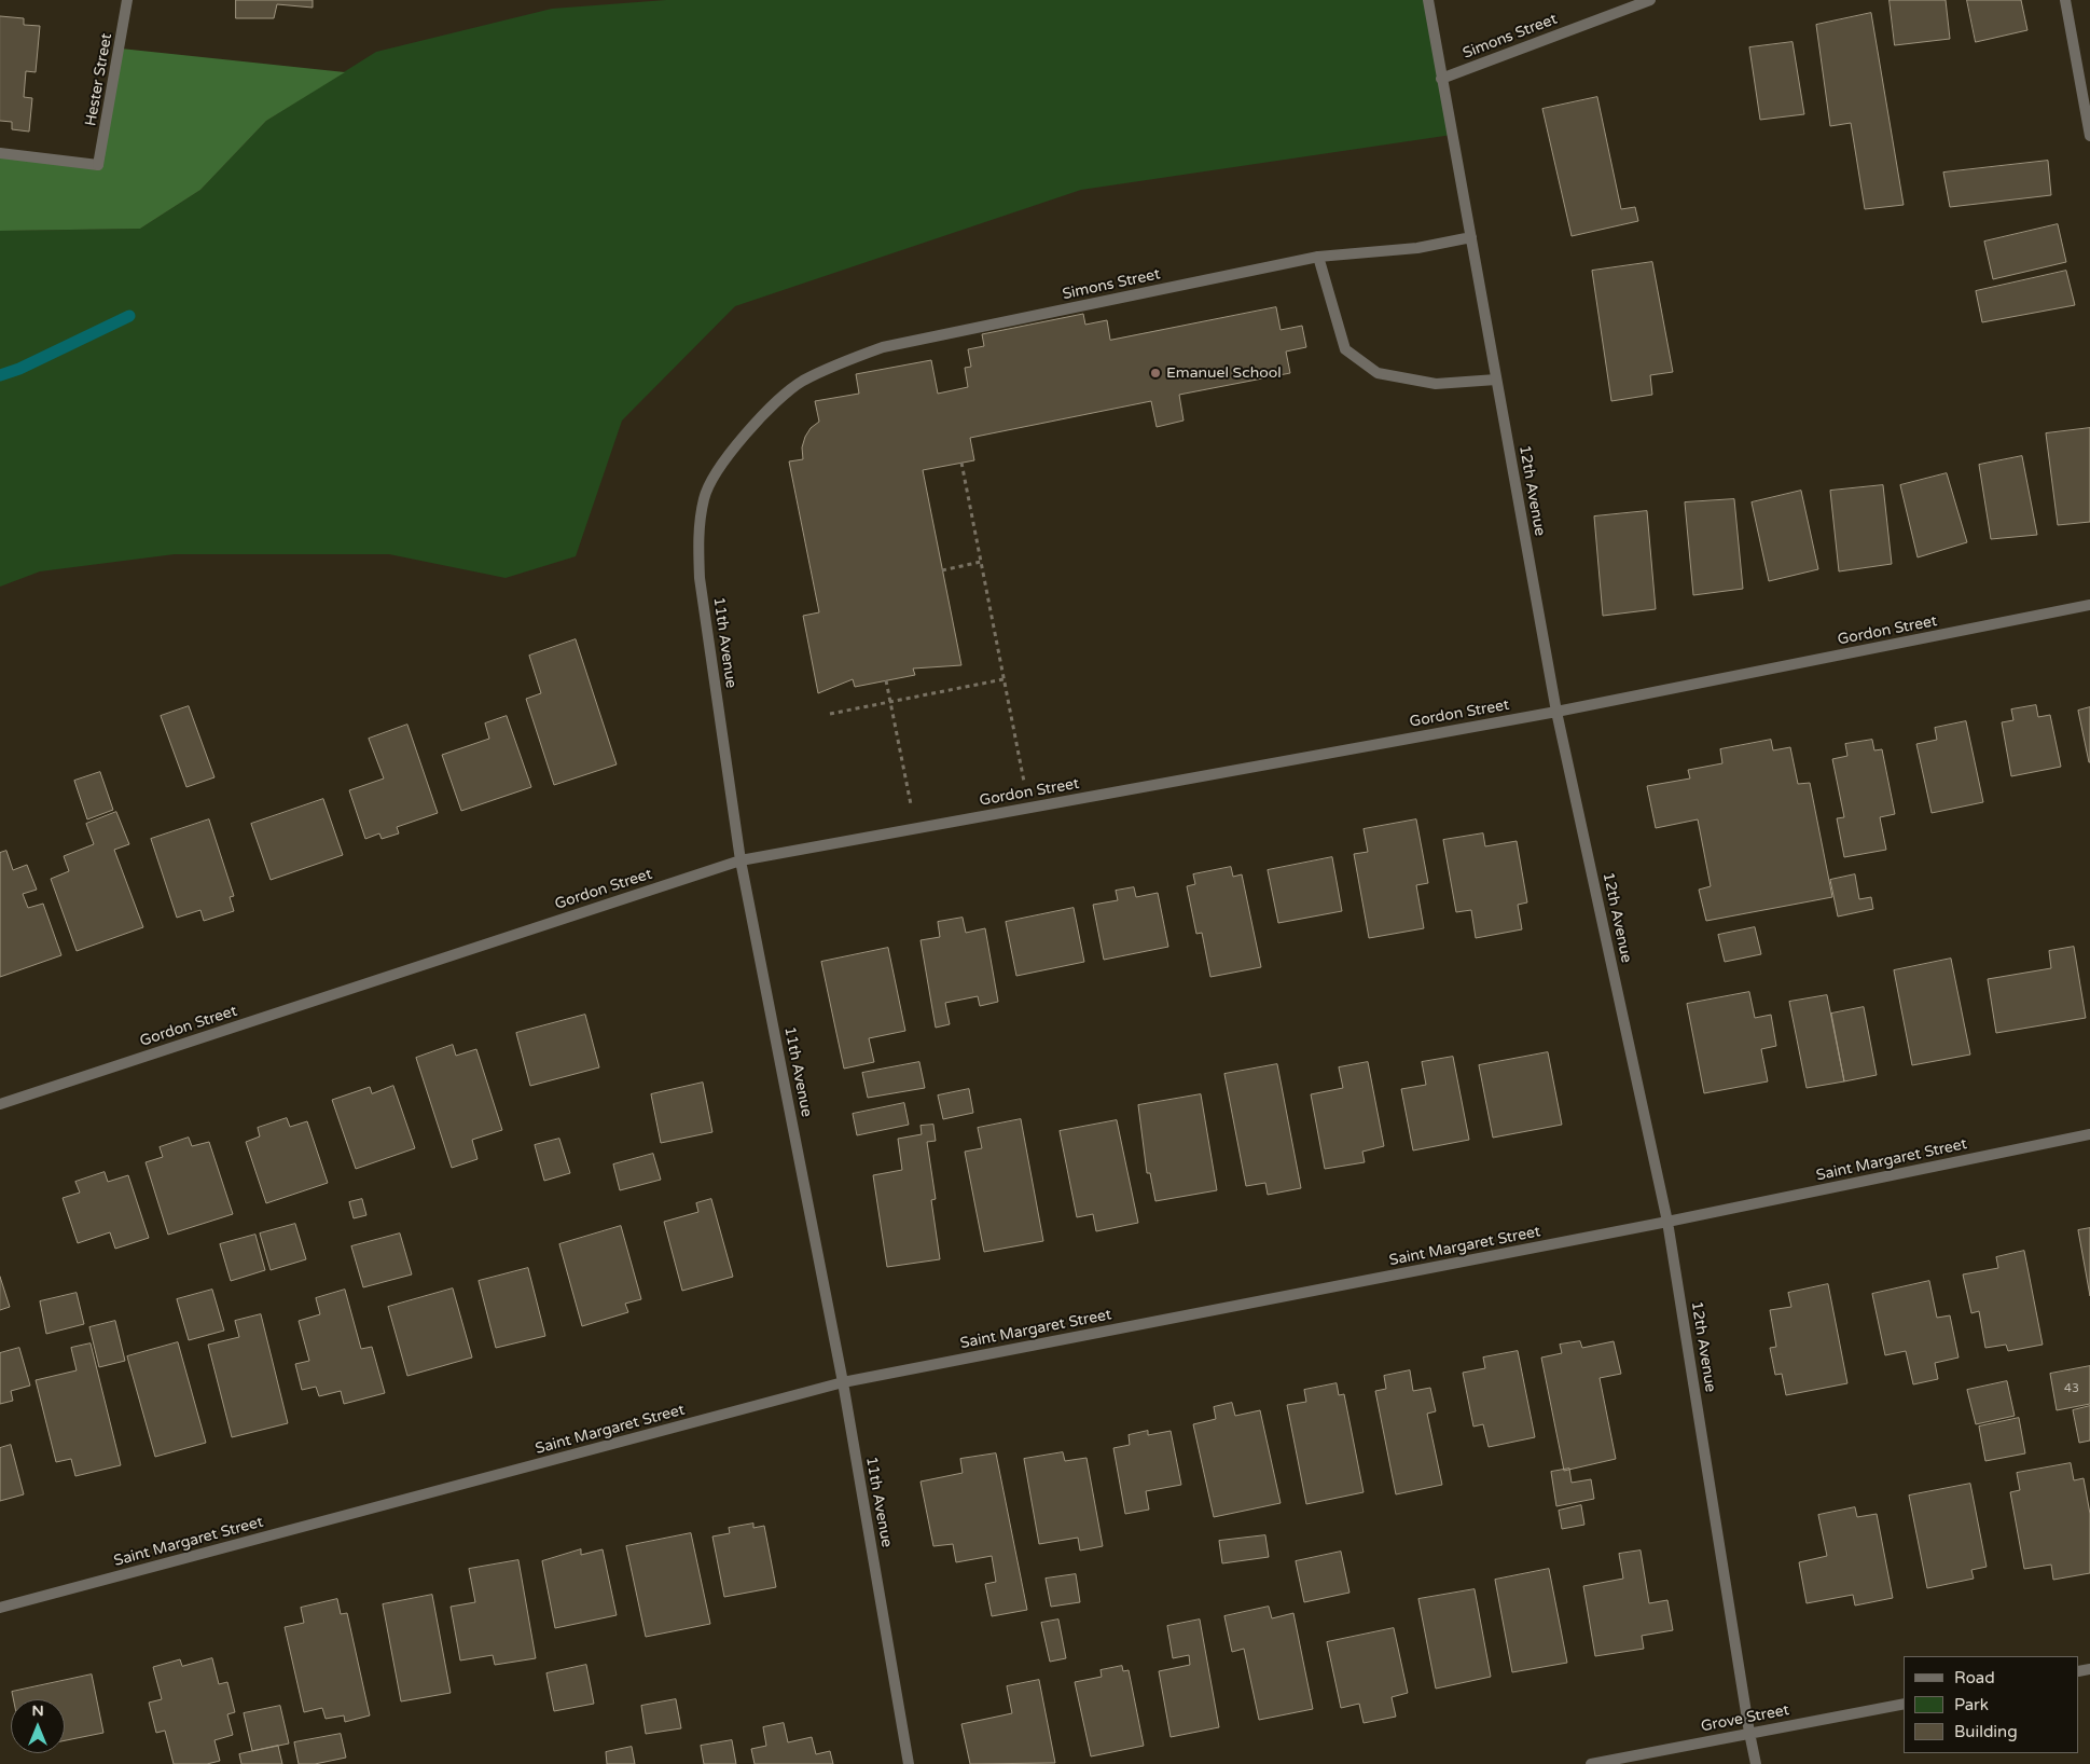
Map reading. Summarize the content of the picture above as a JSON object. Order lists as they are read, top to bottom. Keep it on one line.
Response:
{"streets":{"street":["Simons Street","Hester Street","12th Avenue","Gordon Street","11th Avenue","Saint Margaret Street","Grove Street"]},"crossings":[["Simons Street","12th Avenue"],["Simons Street","11th Avenue"],["12th Avenue","Gordon Street"],["12th Avenue","Saint Margaret Street"],["12th Avenue","Grove Street"],["Gordon Street","11th Avenue"],["11th Avenue","Saint Margaret Street"]],"places":["Emanuel School"],"house_numbers":["43"],"legend":["Road","Park","Building"],"north":"top"}
